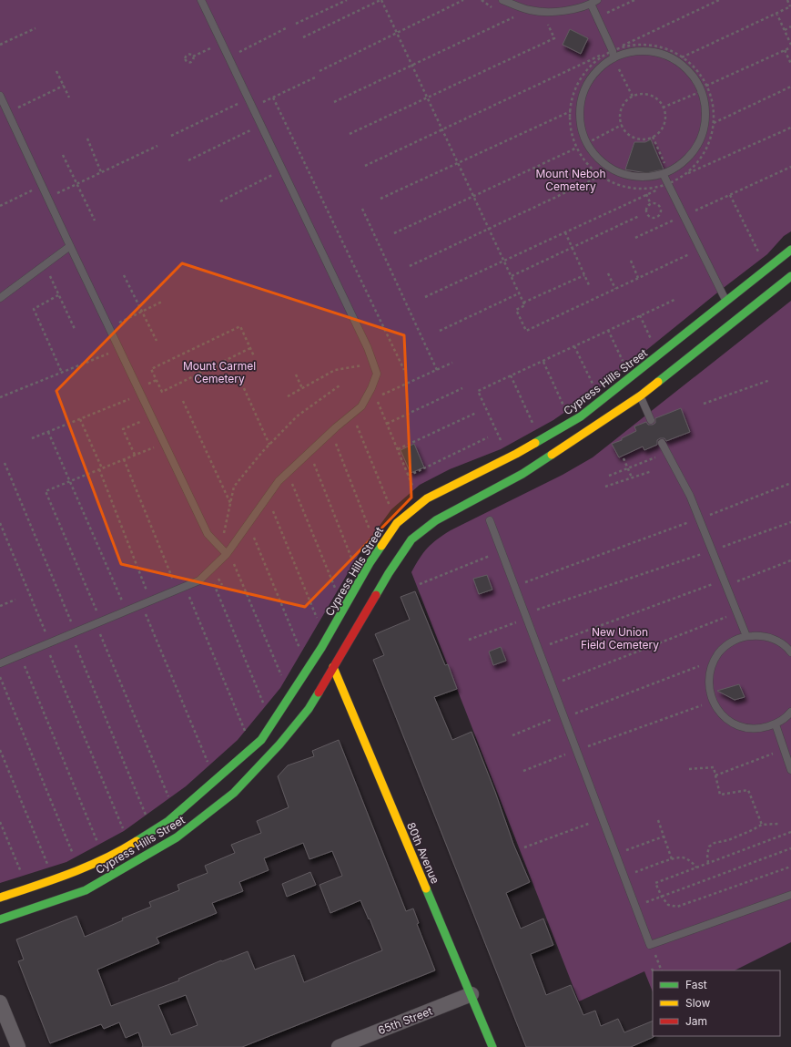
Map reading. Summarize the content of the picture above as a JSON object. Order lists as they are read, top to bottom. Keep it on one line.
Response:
{"streets":{"street":["Cypress Hills Street","80th Avenue","65th Street"]},"crossings":[["Cypress Hills Street","80th Avenue"],["80th Avenue","65th Street"]],"parks":["Mount Neboh Cemetery","Mount Carmel Cemetery","New Union Field Cemetery"],"legend":["Fast","Slow","Jam"]}
